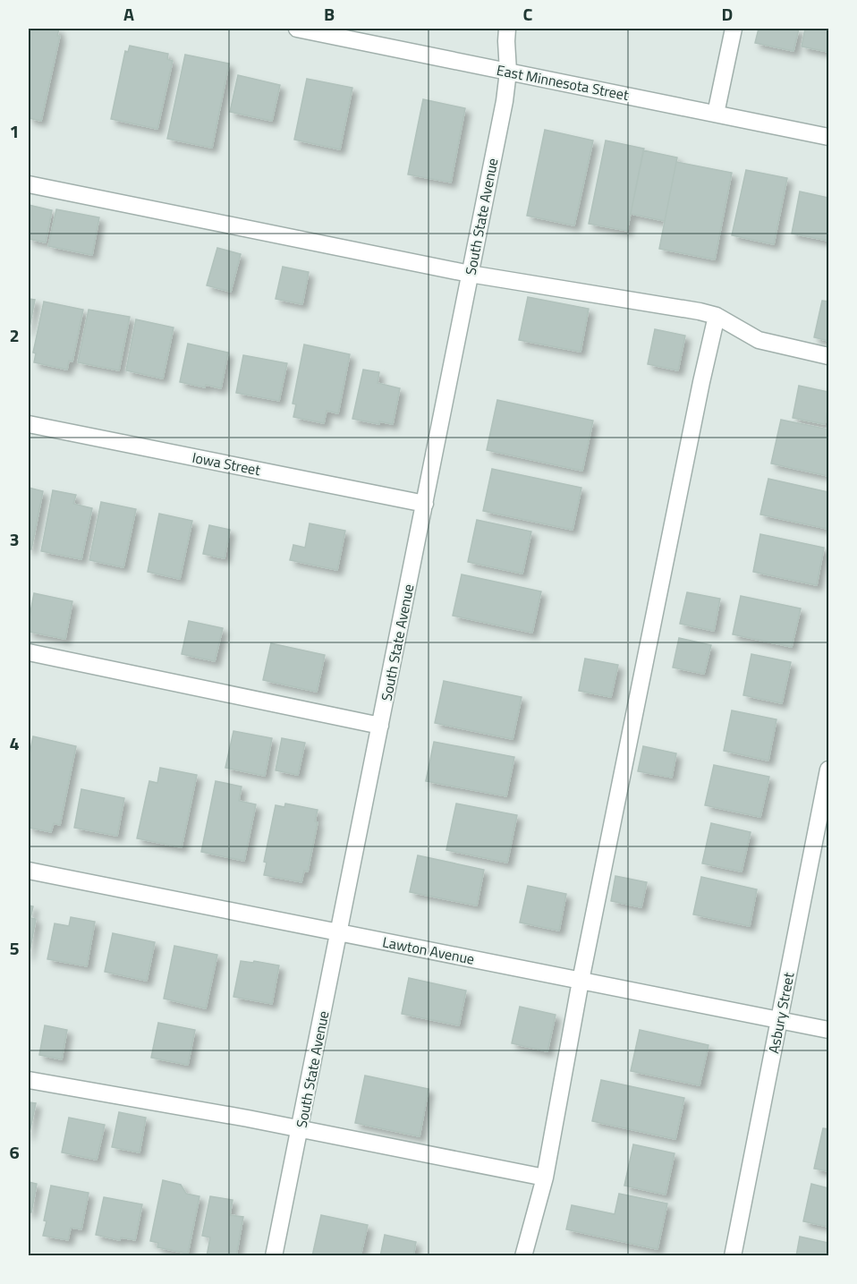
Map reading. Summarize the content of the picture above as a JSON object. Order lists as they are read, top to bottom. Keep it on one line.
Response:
{"streets":{"street":["East Minnesota Street","South State Avenue","Iowa Street","Lawton Avenue","Asbury Street"]},"crossings":[["East Minnesota Street","South State Avenue"],["South State Avenue","Iowa Street"],["South State Avenue","Lawton Avenue"],["Lawton Avenue","Asbury Street"]],"grid":{"columns":["A","B","C","D"],"rows":["1","2","3","4","5","6"]}}
